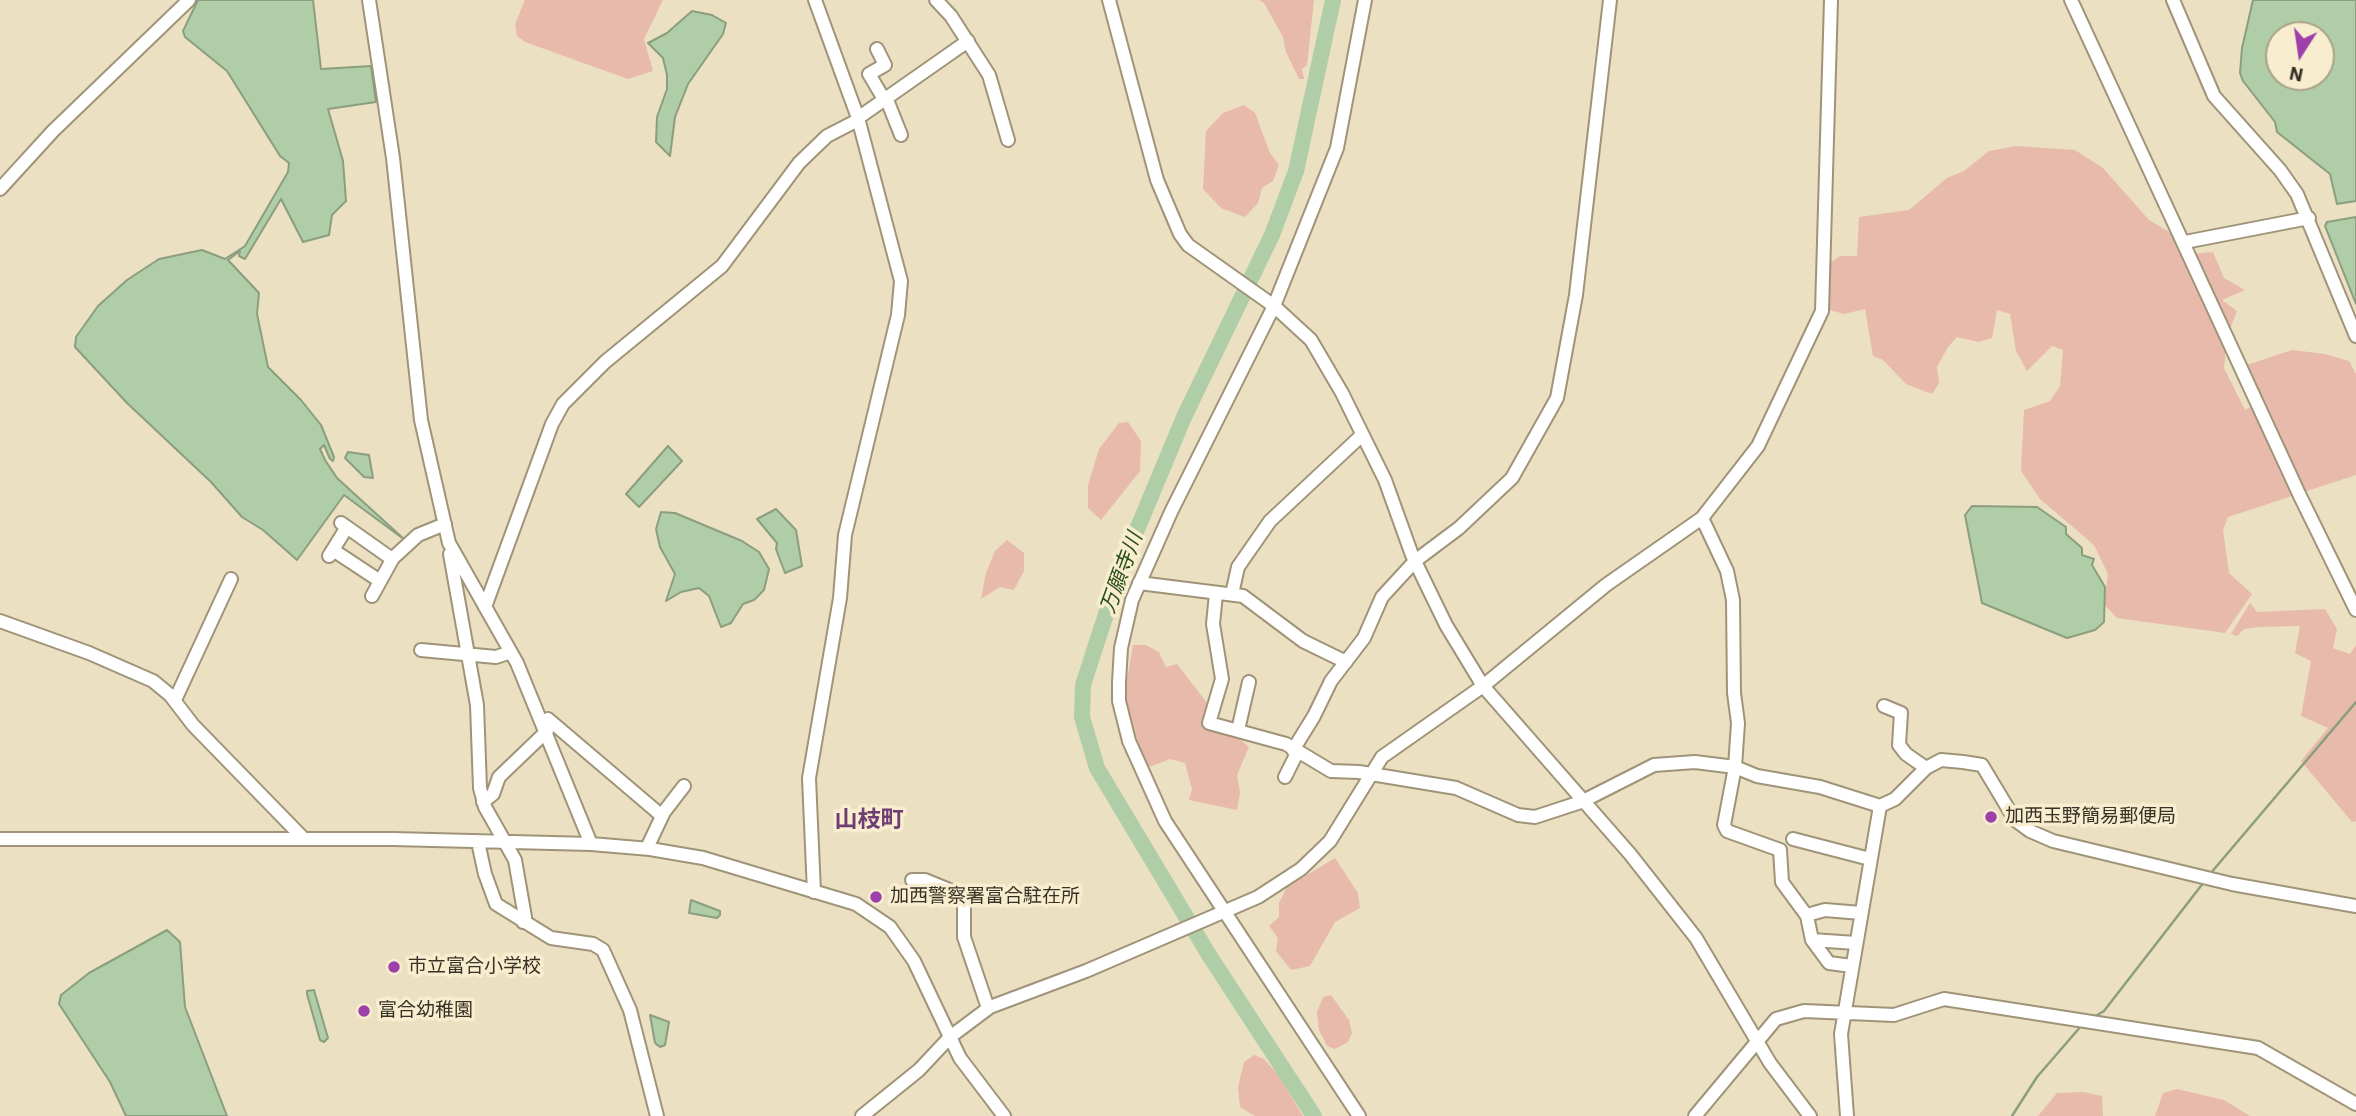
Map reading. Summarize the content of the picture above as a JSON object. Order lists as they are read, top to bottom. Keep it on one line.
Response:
{"districts":["山枝町"],"water":["万願寺川"],"places":["加西玉野簡易郵便局","加西警察署富合駐在所","市立富合小学校","富合幼稚園"],"north":"bottom"}
